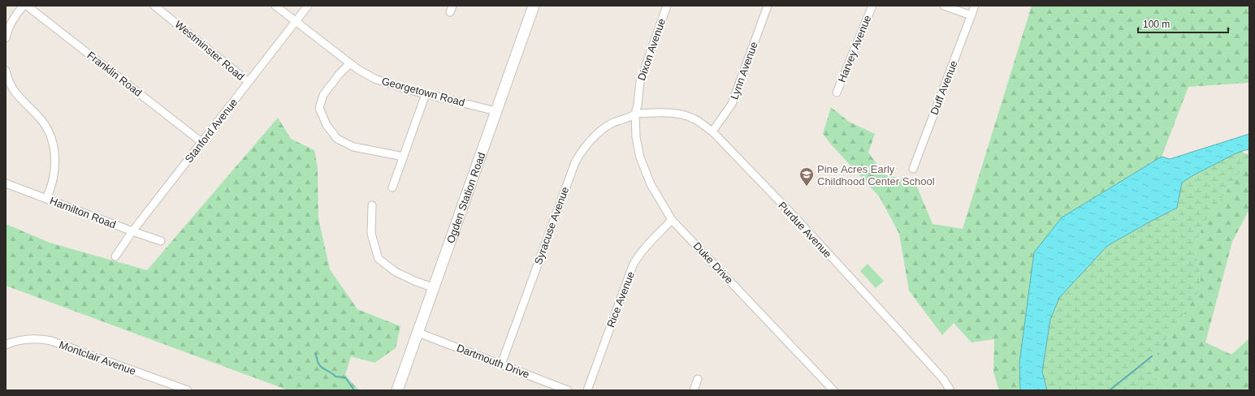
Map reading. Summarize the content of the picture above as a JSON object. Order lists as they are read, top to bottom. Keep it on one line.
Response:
{"streets":{"street":["Harvey Avenue","Dixon Avenue","Westminster Road","Lynn Avenue","Franklin Road","Duff Avenue","Georgetown Road","Stanford Avenue","Ogden Station Road","Hamilton Road","Syracuse Avenue","Purdue Avenue","Duke Drive","Rice Avenue","Montclair Avenue","Dartmouth Drive"]},"crossings":[["Dixon Avenue","Syracuse Avenue"],["Dixon Avenue","Purdue Avenue"],["Dixon Avenue","Duke Drive"],["Westminster Road","Stanford Avenue"],["Lynn Avenue","Purdue Avenue"],["Franklin Road","Stanford Avenue"],["Georgetown Road","Stanford Avenue"],["Georgetown Road","Ogden Station Road"],["Stanford Avenue","Hamilton Road"],["Ogden Station Road","Dartmouth Drive"],["Syracuse Avenue","Purdue Avenue"],["Syracuse Avenue","Duke Drive"],["Syracuse Avenue","Dartmouth Drive"],["Purdue Avenue","Duke Drive"],["Duke Drive","Rice Avenue"]],"places":{"school or university":["Pine Acres Early Childhood Center School"]},"scale_bar":"100 m"}
